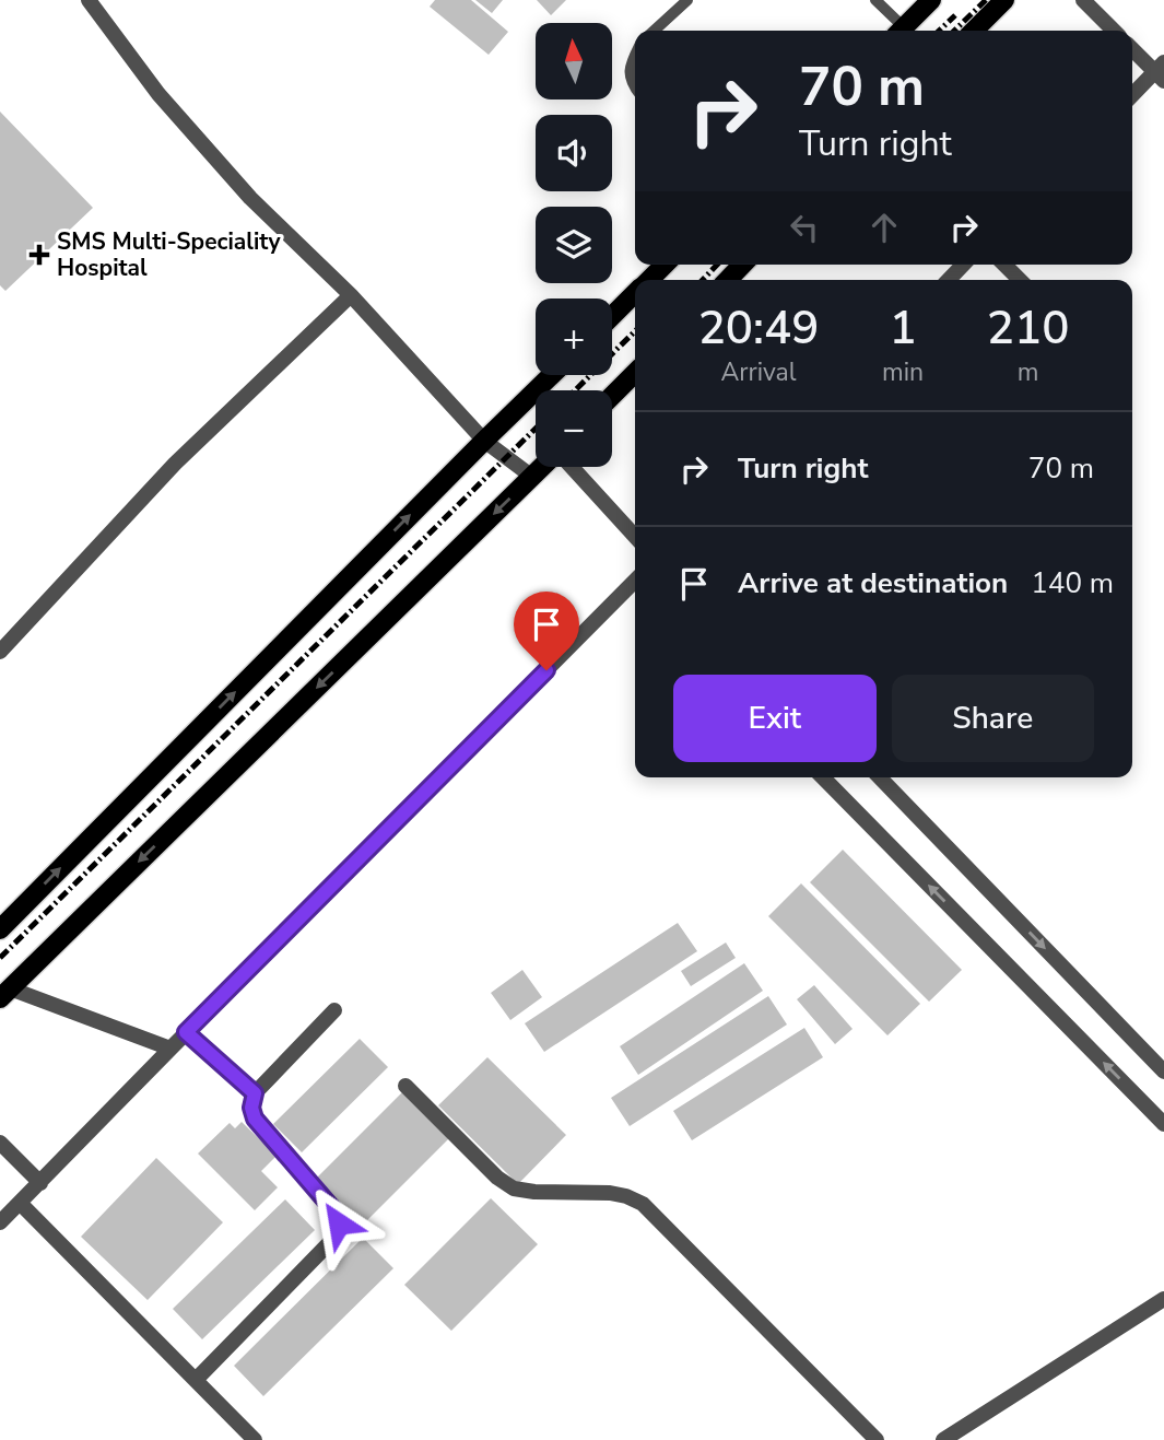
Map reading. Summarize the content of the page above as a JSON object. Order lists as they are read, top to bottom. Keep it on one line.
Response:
{"places":{"health":["SMS Multi-Speciality Hospital"]},"north":"top","page":{"map_buttons":["+","−"],"turn":["70 m","Turn right"],"eta":["20:49","Arrival","1","min","210","m"],"list":[{"name":"Turn right","value":"70 m"},{"name":"Arrive at destination","value":"140 m"}],"buttons":["Exit","Share"]}}
